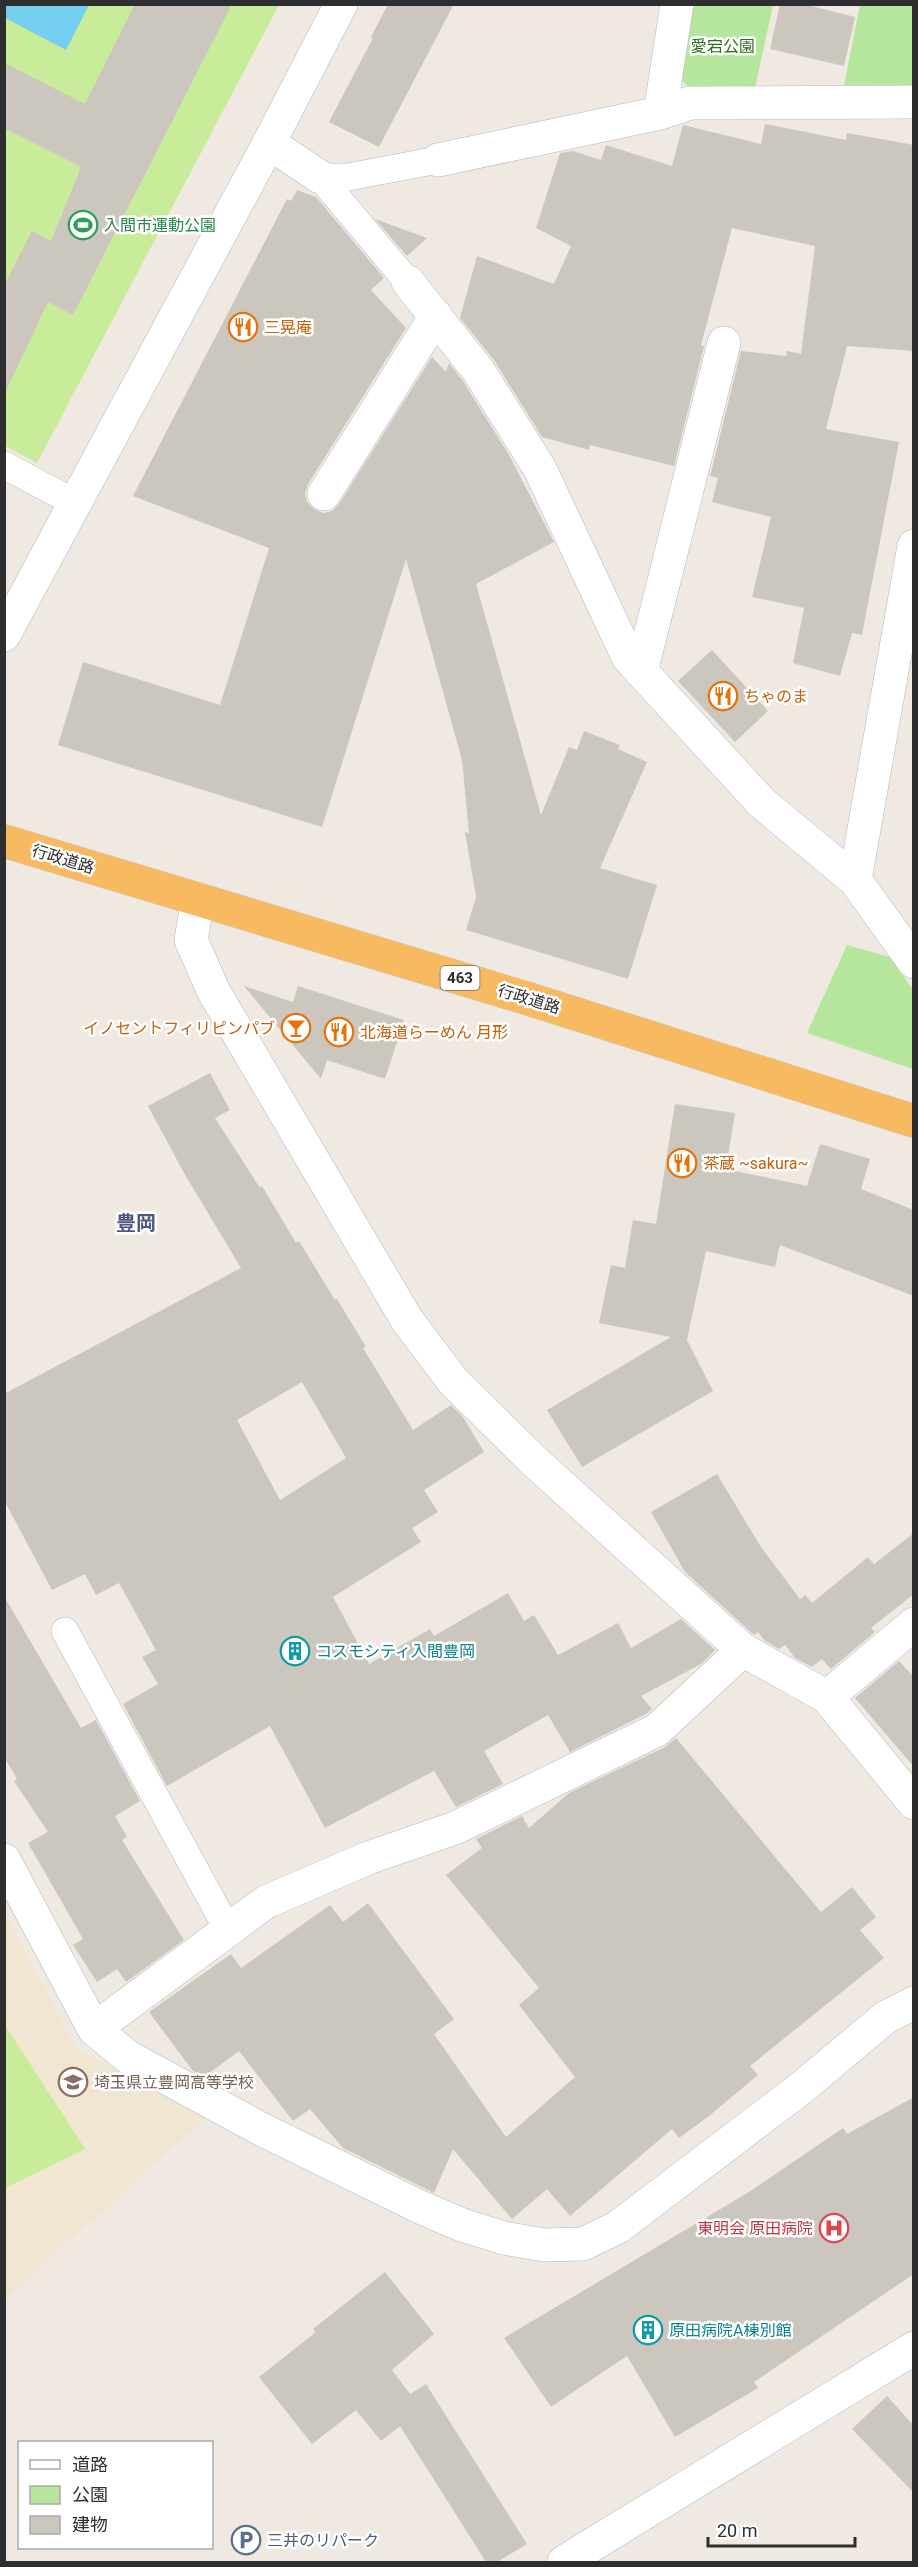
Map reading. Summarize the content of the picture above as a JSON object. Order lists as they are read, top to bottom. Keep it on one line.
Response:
{"streets":{"highway":["行政道路","463"]},"districts":["豊岡"],"parks":["愛宕公園"],"places":{"sports":["入間市運動公園"],"restaurant":["三晃庵","ちゃのま","北海道らーめん 月形","茶蔵 ~sakura~"],"bar":["イノセントフィリピンパブ"],"building":["コスモシティ入間豊岡","原田病院A棟別館"],"school or university":["埼玉県立豊岡高等学校"],"hospital":["東明会 原田病院"],"parking":["三井のリパーク"]},"legend":["道路","公園","建物"],"scale_bar":"20 m"}
